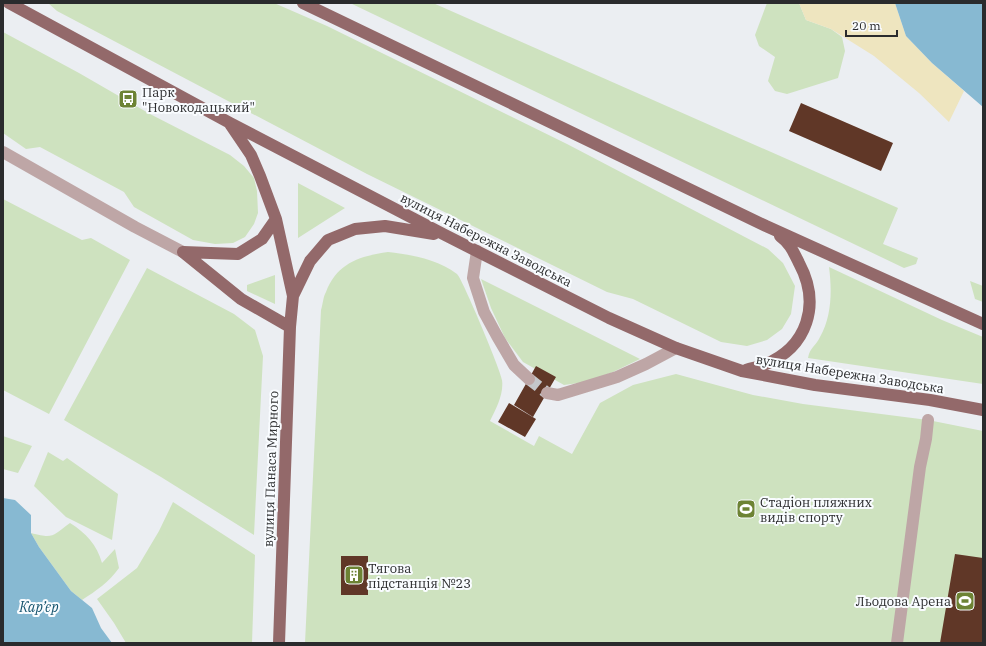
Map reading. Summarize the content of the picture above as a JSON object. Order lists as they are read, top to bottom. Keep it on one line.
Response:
{"streets":{"main road":["вулиця Набережна Заводська","вулиця Панаса Мирного"]},"water":["Кар’єр"],"places":{"bus stop":["Парк \"Новокодацький\""],"sports":["Стадіон пляжних видів спорту","Льодова Арена"],"building":["Тягова пiдстанцiя №23"]},"scale_bar":"20 m"}
